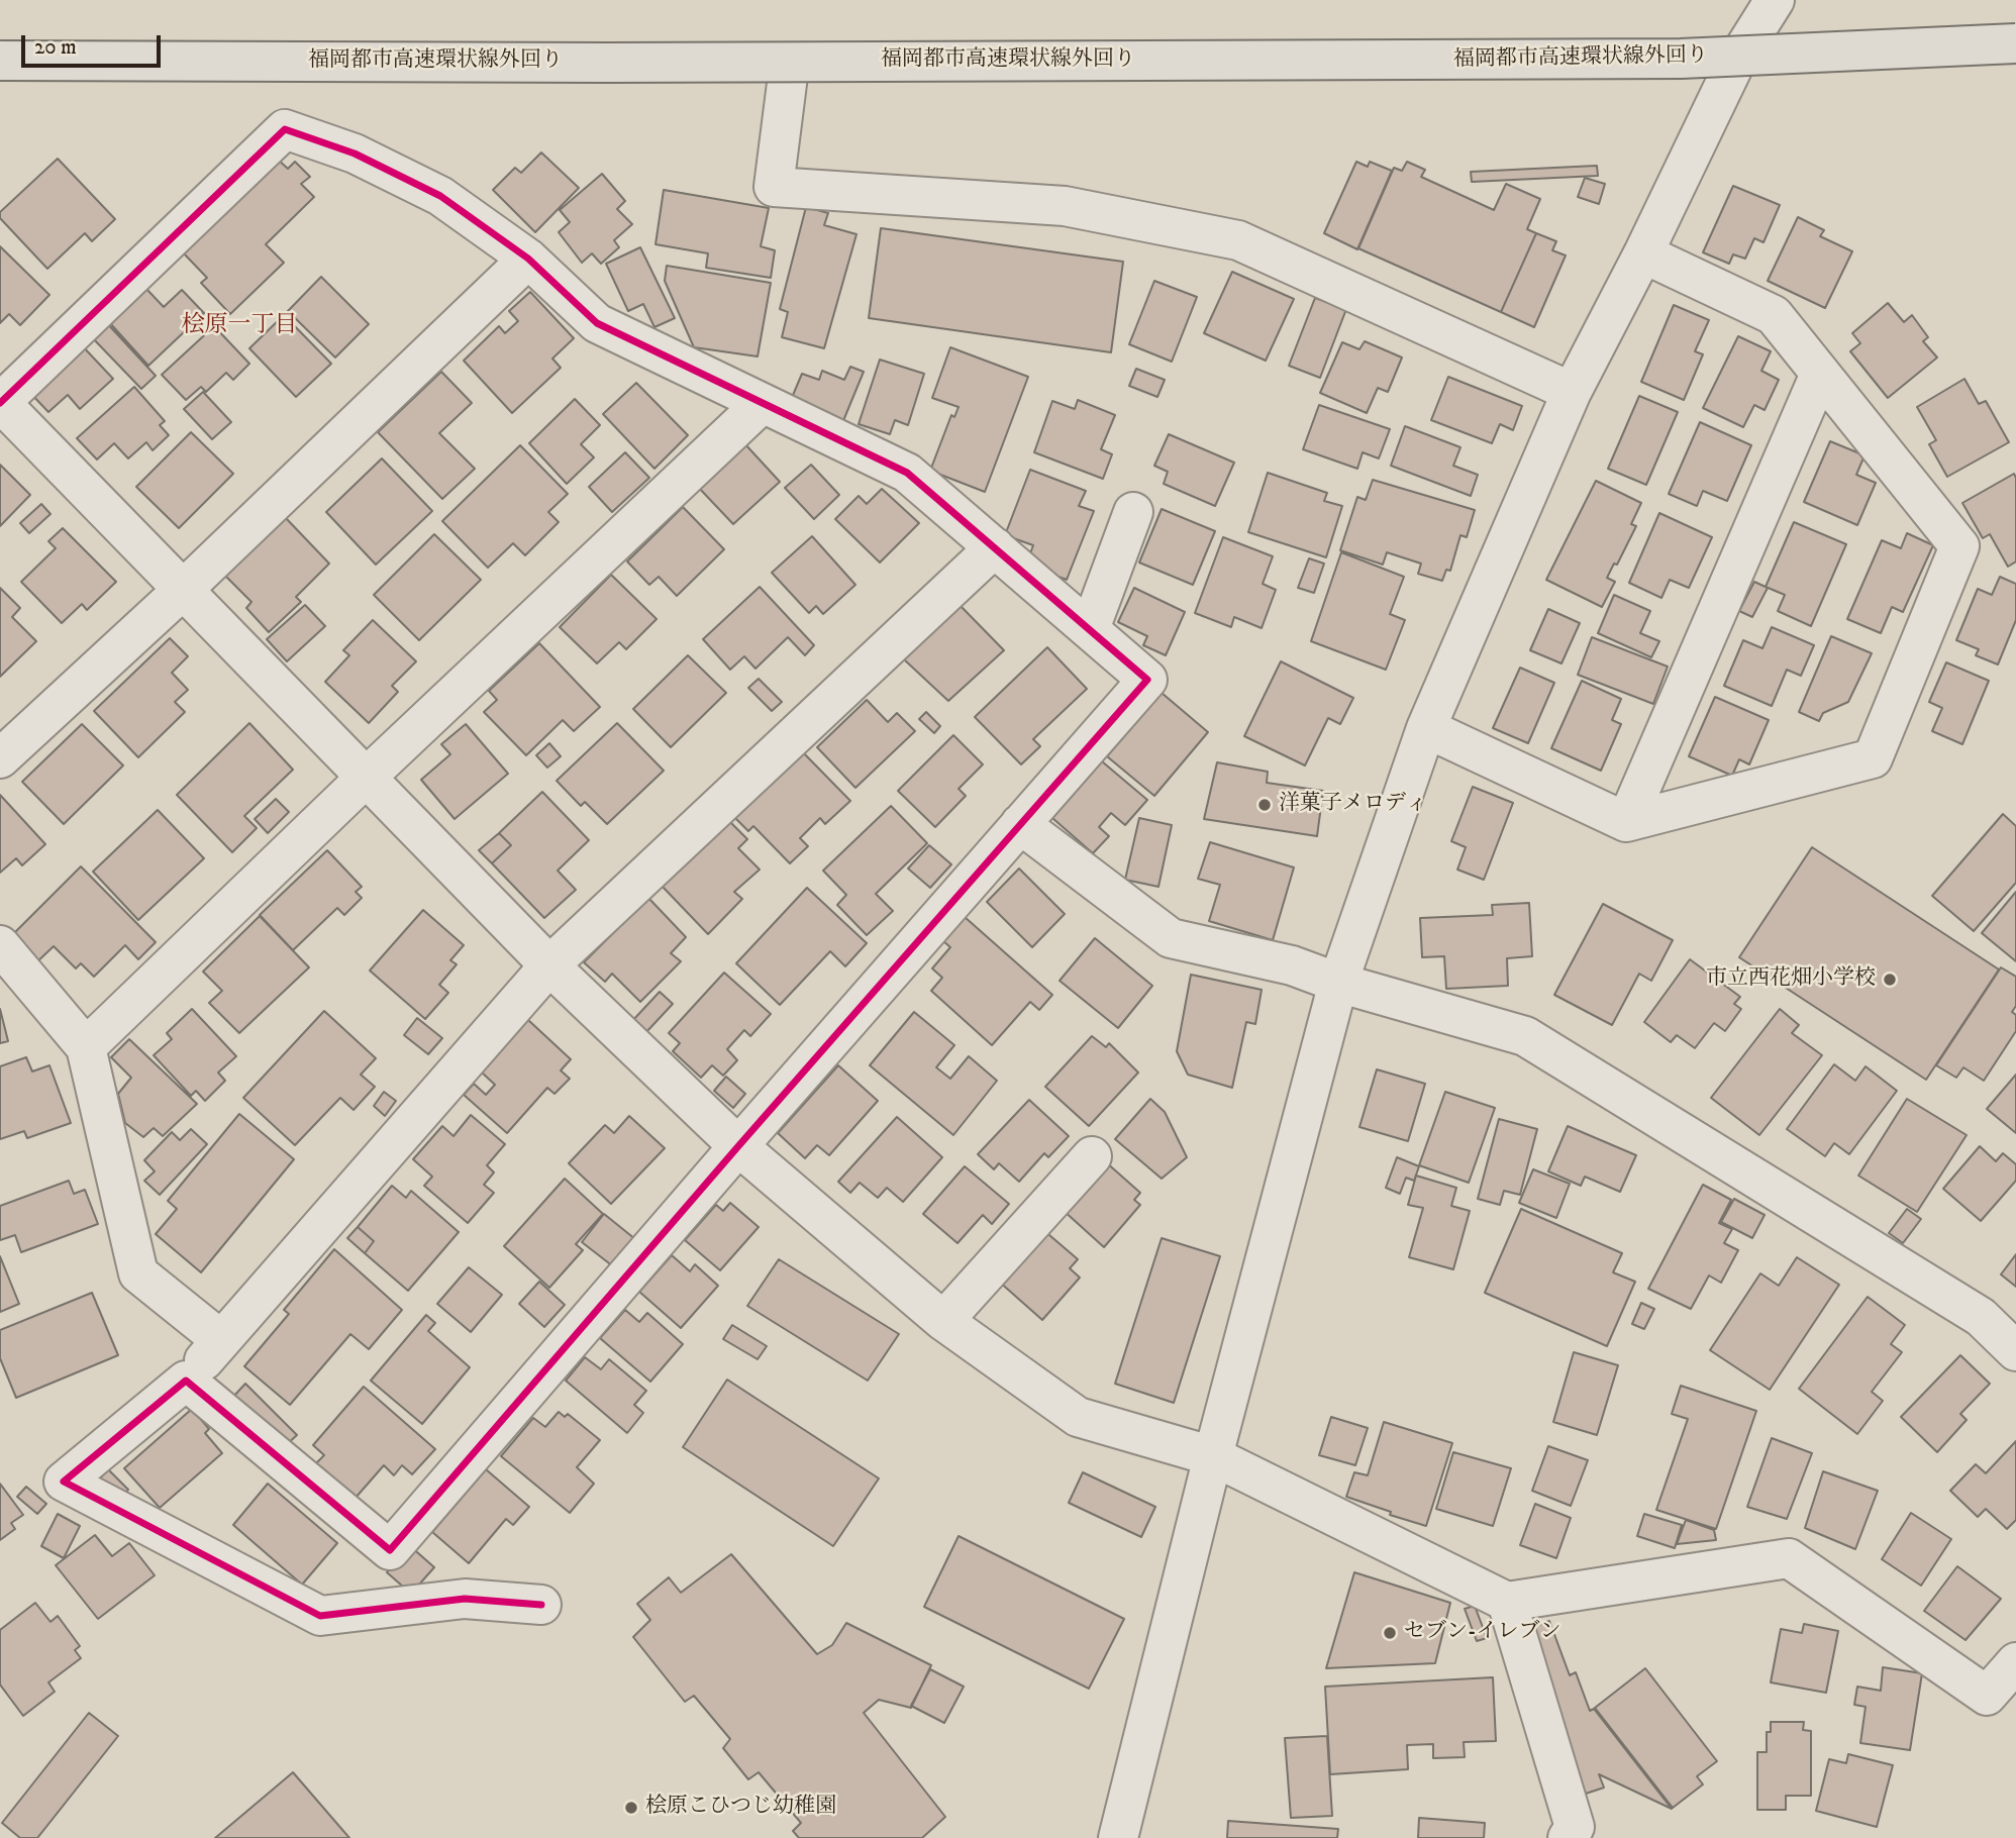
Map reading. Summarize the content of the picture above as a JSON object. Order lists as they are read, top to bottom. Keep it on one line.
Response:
{"streets":{"highway":["福岡都市高速環状線外回り"]},"districts":["桧原一丁目"],"places":["洋菓子メロディ","市立西花畑小学校","セブン-イレブン","桧原こひつじ幼稚園"],"scale_bar":"20 m"}
